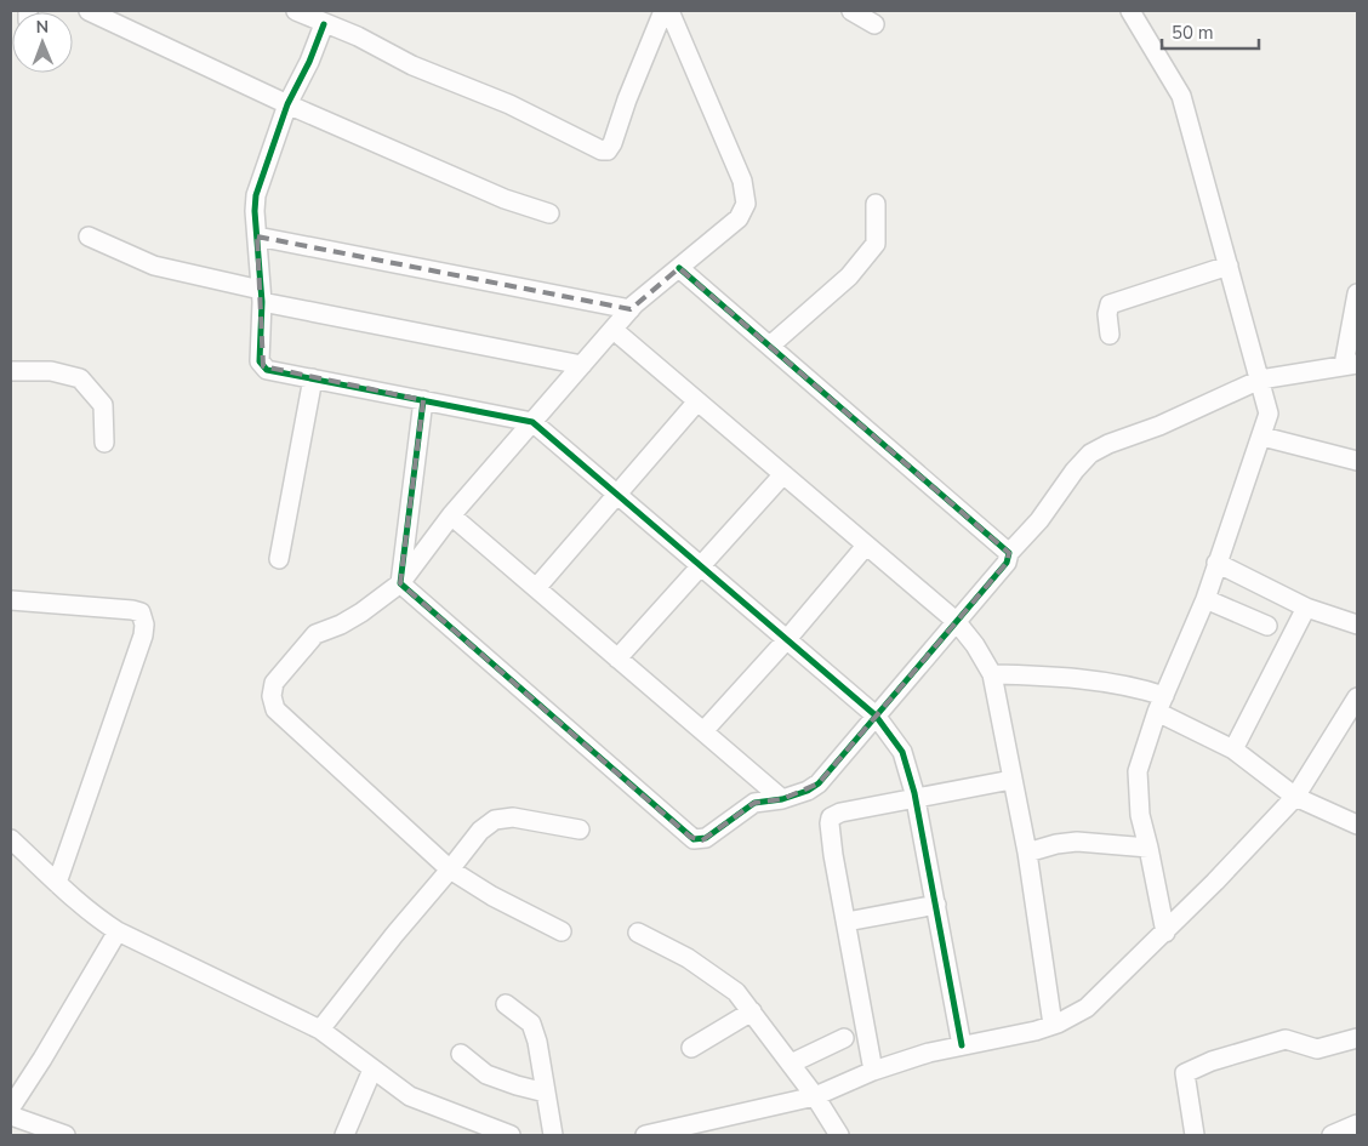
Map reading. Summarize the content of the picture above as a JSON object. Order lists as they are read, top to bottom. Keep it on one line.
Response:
{"scale_bar":"50 m","north":"top"}
